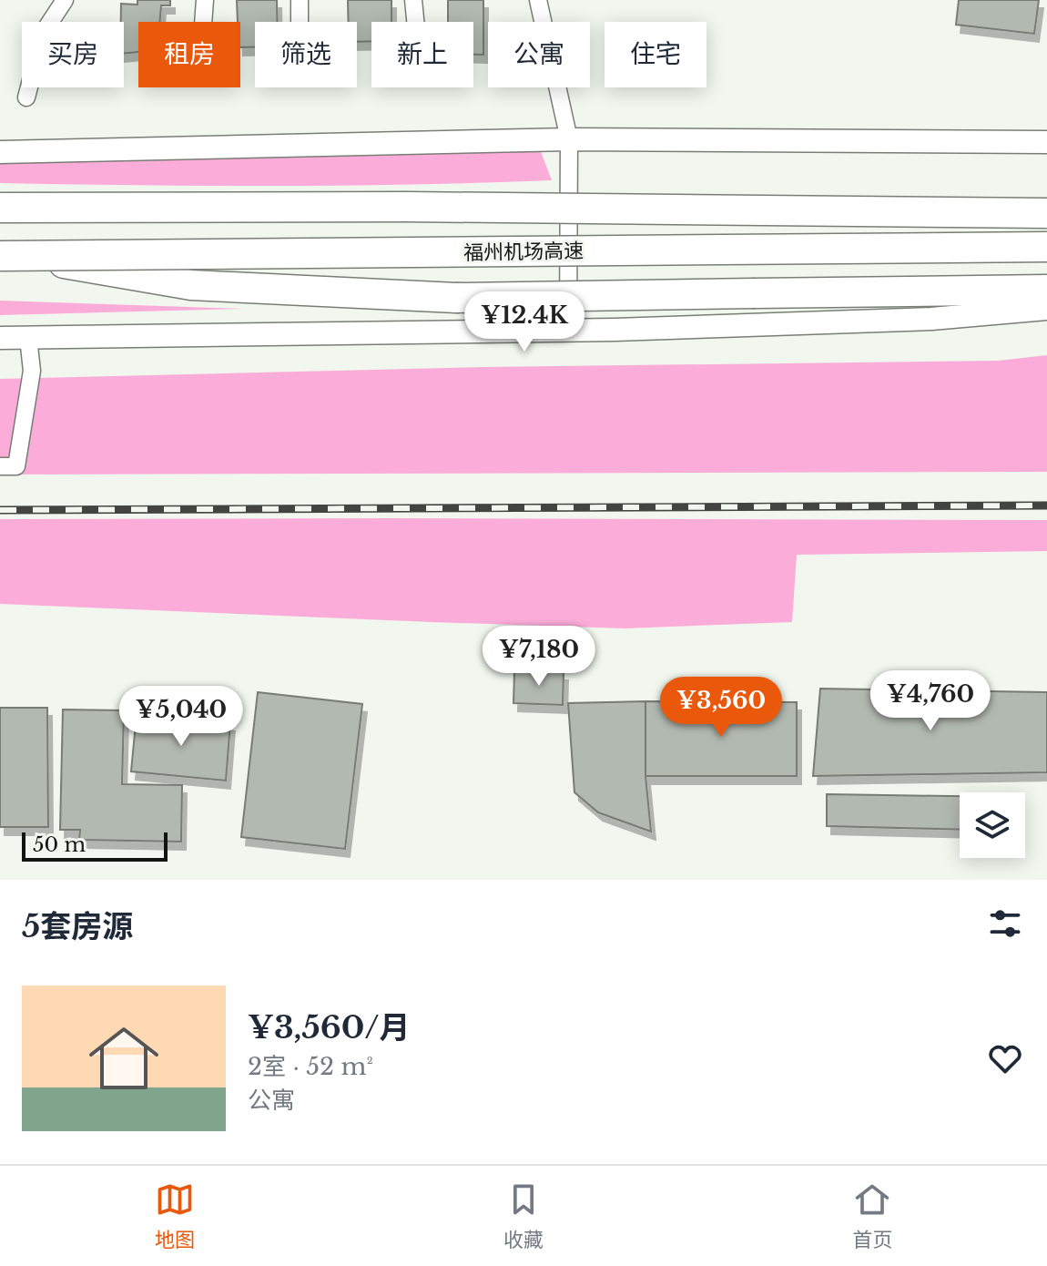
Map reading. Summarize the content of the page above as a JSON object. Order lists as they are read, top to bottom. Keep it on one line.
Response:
{"streets":{"highway":["福州机场高速"]},"scale_bar":"50 m","page":{"chip":["买房","租房","筛选","新上","公寓","住宅"],"price":["¥12.4K","¥7,180","¥4,760","¥3,560","¥5,040"],"scale":"50 m","heading":"5套房源","list":[{"name":"¥3,560/月","note":"2室 · 52 m² · 公寓"}],"tabs":["地图","收藏","首页"]}}
